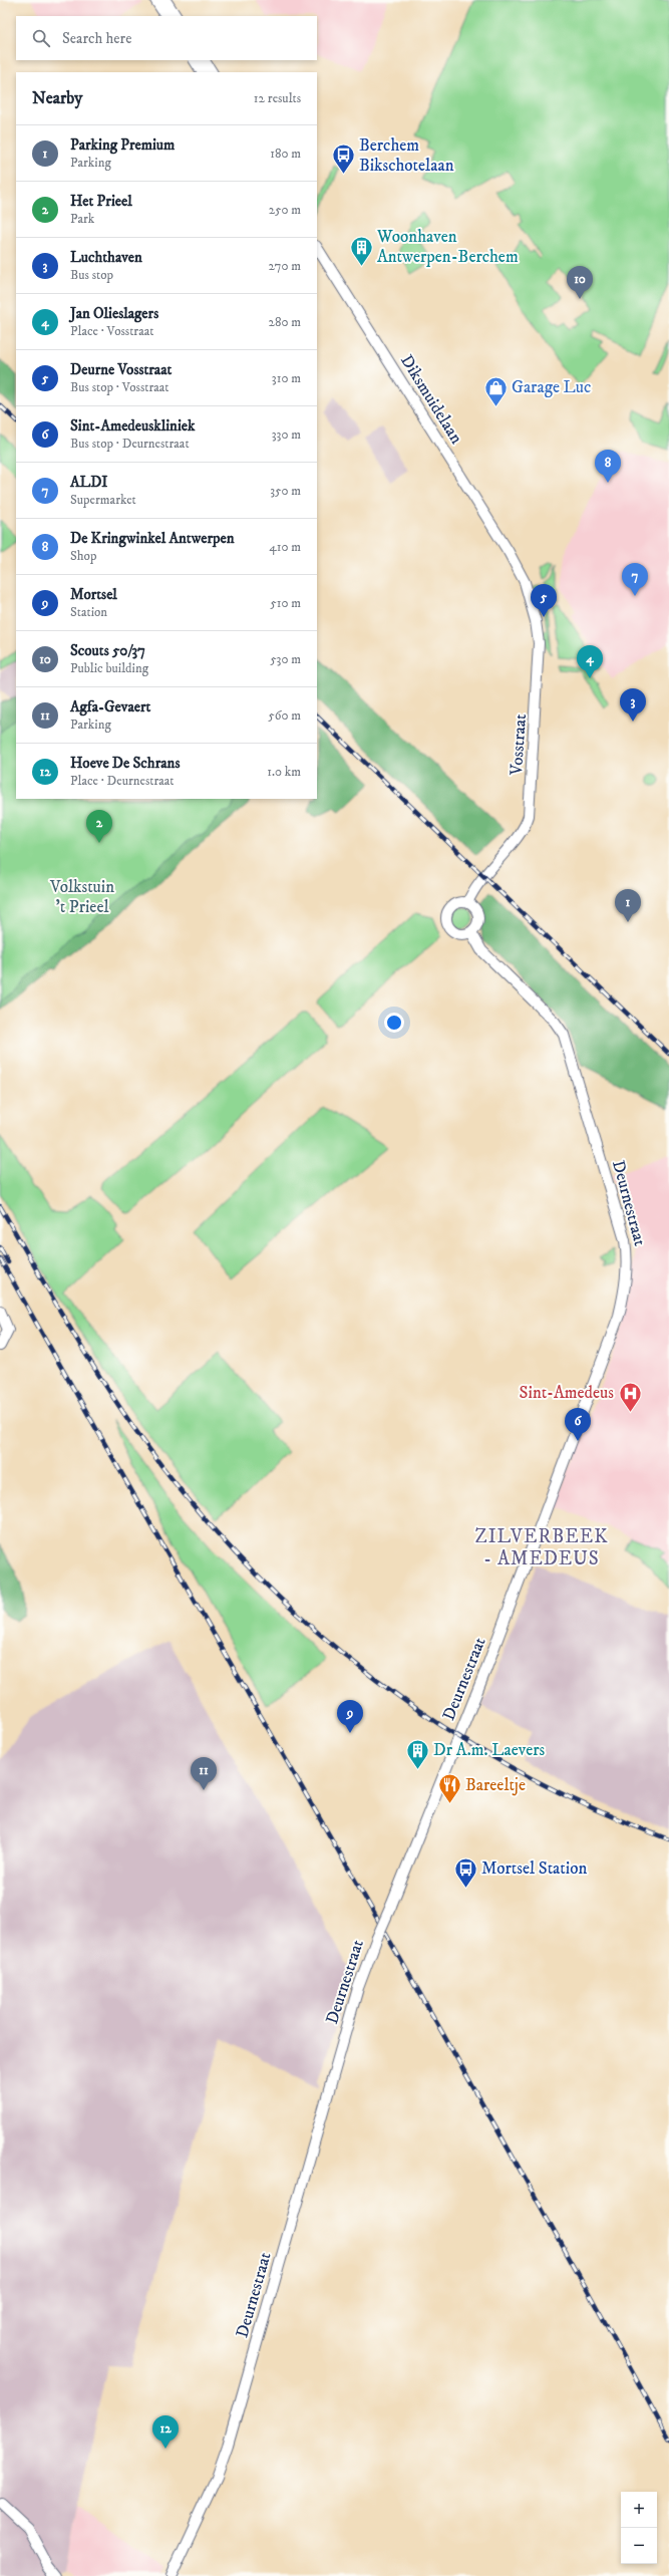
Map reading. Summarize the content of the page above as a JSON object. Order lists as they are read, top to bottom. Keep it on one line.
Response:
{"streets":{"street":["Diksmuidelaan","Vosstraat","Deurnestraat"]},"crossings":[["Diksmuidelaan","Vosstraat"],["Vosstraat","Deurnestraat"]],"districts":["ZILVERBEEK - AMEDEUS"],"parks":["Volkstuin 't Prieel"],"places":{"bus stop":["Berchem Bikschotelaan","Mortsel Station"],"building":["Woonhaven Antwerpen-Berchem","Dr A.m. Laevers"],"shop":["Garage Luc"],"hospital":["Sint-Amedeus"],"restaurant":["Bareeltje"]},"page":{"search":"Search here","heading":["Nearby","12 results"],"list":[{"mark":"1","name":"Parking Premium","note":"Parking","value":"180 m"},{"mark":"2","name":"Het Prieel","note":"Park","value":"250 m"},{"mark":"3","name":"Luchthaven","note":"Bus stop","value":"270 m"},{"mark":"4","name":"Jan Olieslagers","note":"Place · Vosstraat","value":"280 m"},{"mark":"5","name":"Deurne Vosstraat","note":"Bus stop · Vosstraat","value":"310 m"},{"mark":"6","name":"Sint-Amedeuskliniek","note":"Bus stop · Deurnestraat","value":"330 m"},{"mark":"7","name":"ALDI","note":"Supermarket","value":"350 m"},{"mark":"8","name":"De Kringwinkel Antwerpen","note":"Shop","value":"410 m"},{"mark":"9","name":"Mortsel","note":"Station","value":"510 m"},{"mark":"10","name":"Scouts 50/37","note":"Public building","value":"530 m"},{"mark":"11","name":"Agfa-Gevaert","note":"Parking","value":"560 m"},{"mark":"12","name":"Hoeve De Schrans","note":"Place · Deurnestraat","value":"1.0 km"}],"pins":["10","8","7","5","4","3","2","1","6","9","11","12"],"map_buttons":["+","−"]}}
